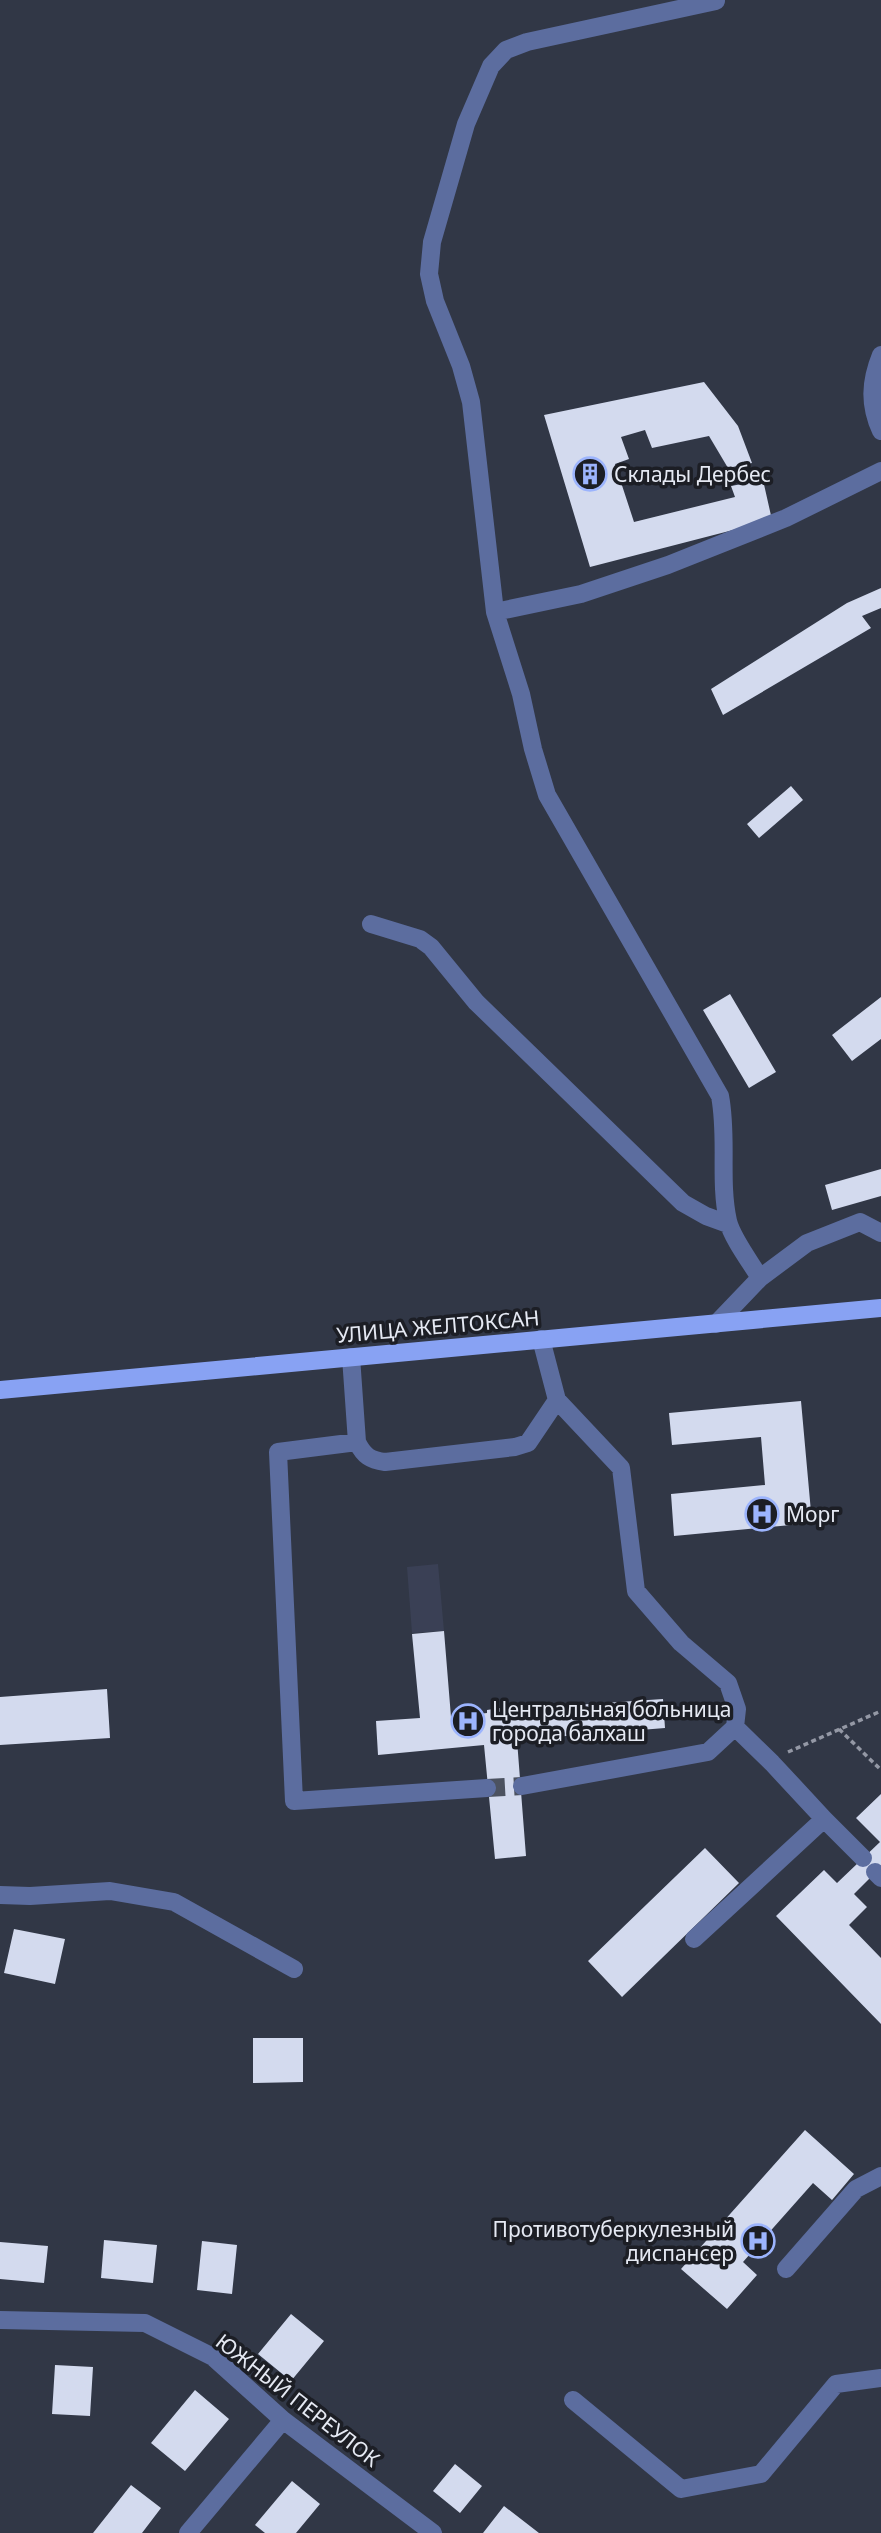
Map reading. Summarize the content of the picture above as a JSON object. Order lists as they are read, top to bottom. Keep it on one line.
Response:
{"streets":{"main road":["УЛИЦА ЖЕЛТОКСАН"],"street":["ЮЖНЫЙ ПЕРЕУЛОК"]},"places":{"building":["Склады Дербес"],"hospital":["Морг","Центральная больница города балхаш","Противотуберкулезный диспансер"]}}
